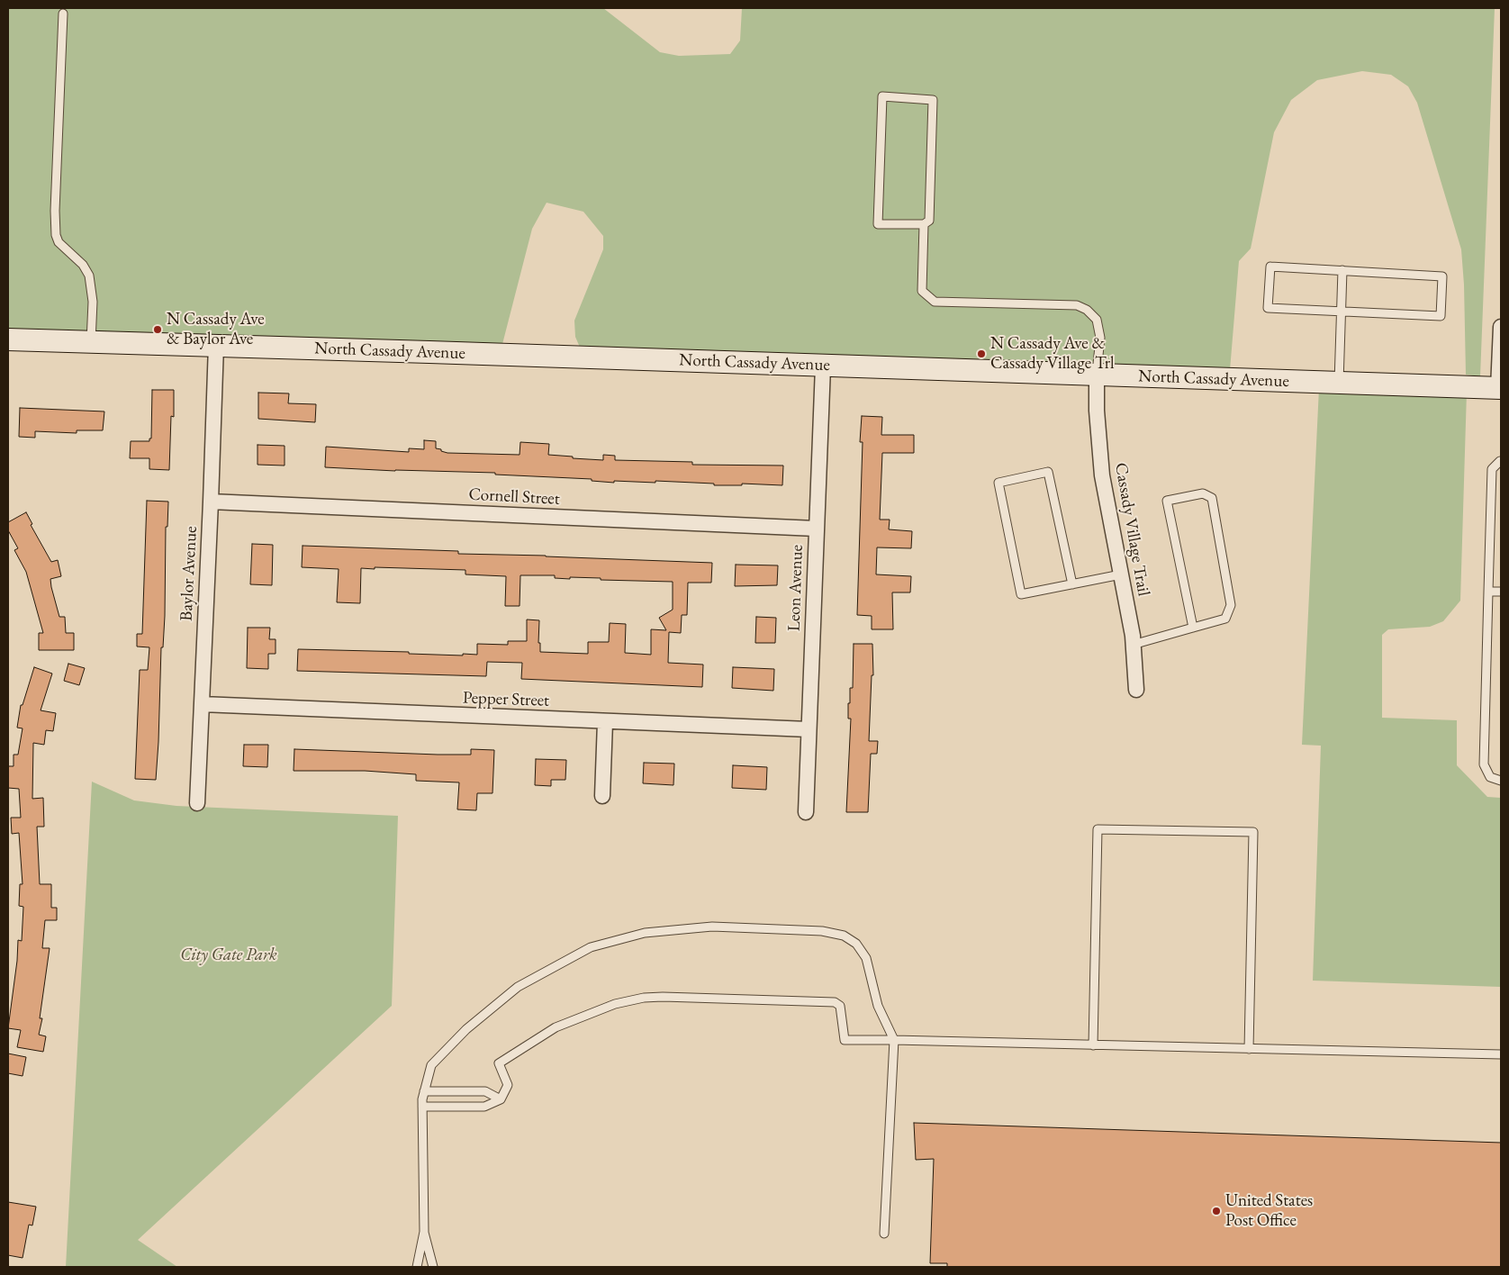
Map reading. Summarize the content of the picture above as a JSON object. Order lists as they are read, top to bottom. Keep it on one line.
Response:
{"streets":{"main road":["North Cassady Avenue"],"street":["Cornell Street","Cassady Village Trail","Baylor Avenue","Leon Avenue","Pepper Street"]},"crossings":[["North Cassady Avenue","Cassady Village Trail"],["North Cassady Avenue","Baylor Avenue"],["North Cassady Avenue","Leon Avenue"],["Cornell Street","Baylor Avenue"],["Cornell Street","Leon Avenue"],["Baylor Avenue","Pepper Street"],["Leon Avenue","Pepper Street"]],"parks":["City Gate Park"],"places":["N Cassady Ave & Baylor Ave","N Cassady Ave & Cassady Village Trl","United States Post Office"]}
